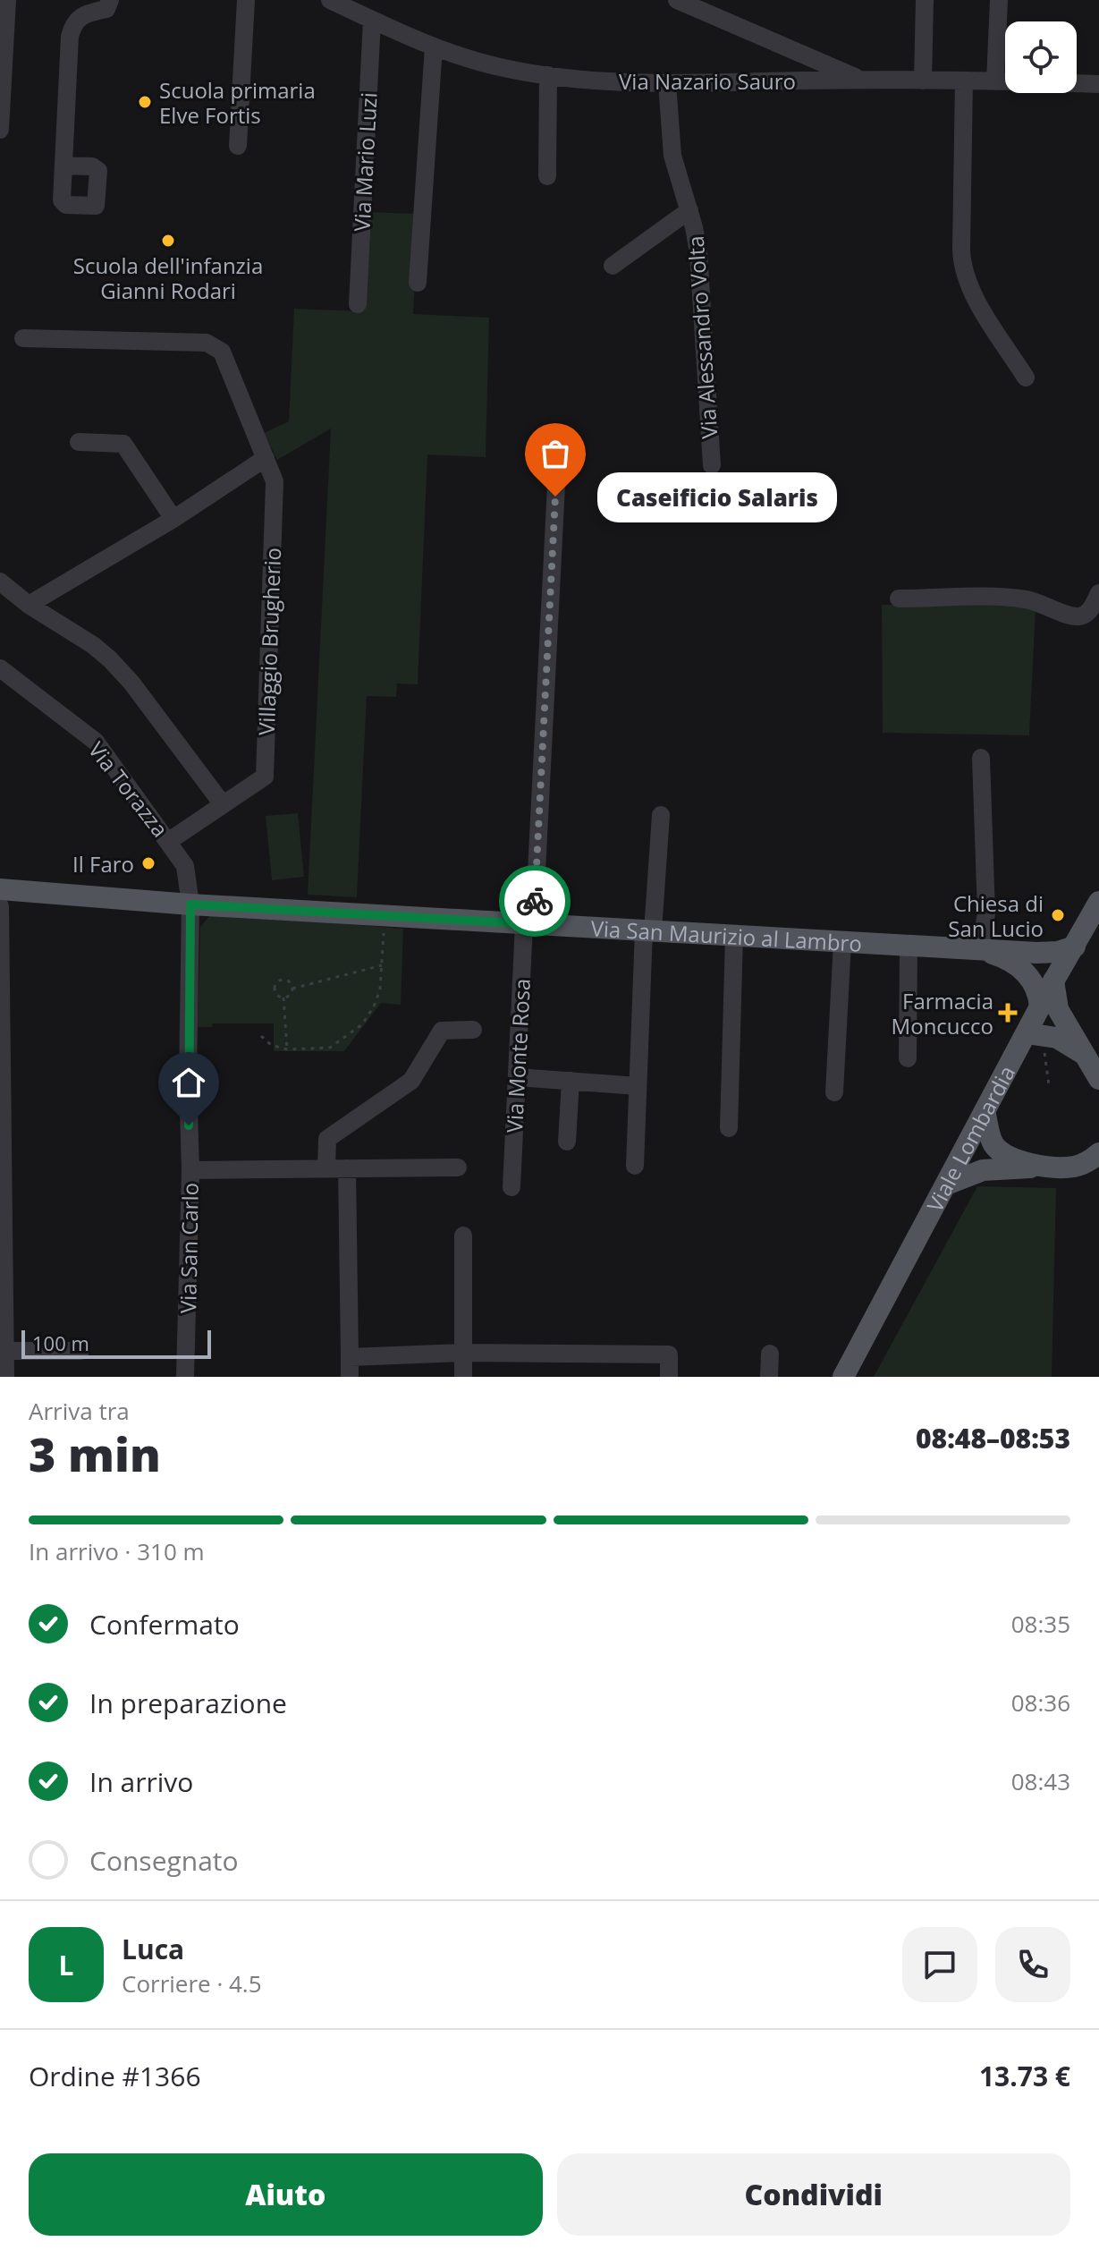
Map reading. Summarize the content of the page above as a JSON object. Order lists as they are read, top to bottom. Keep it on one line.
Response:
{"streets":{"main road":["Via San Maurizio al Lambro","Viale Lombardia"],"street":["Via Nazario Sauro","Via Mario Luzi","Via Alessandro Volta","Villaggio Brugherio","Via Torazza","Via Monte Rosa","Via San Carlo"]},"crossings":[["Via Nazario Sauro","Via Mario Luzi"],["Via Nazario Sauro","Via Alessandro Volta"],["Villaggio Brugherio","Via Torazza"],["Via Torazza","Via San Maurizio al Lambro"],["Via Torazza","Via San Carlo"],["Via San Maurizio al Lambro","Via Monte Rosa"],["Via San Maurizio al Lambro","Viale Lombardia"],["Via San Maurizio al Lambro","Via San Carlo"]],"places":{"other":["Scuola primaria Elve Fortis","Scuola dell'infanzia Gianni Rodari","Caseificio Salaris","Il Faro","Chiesa di San Lucio"],"health":["Farmacia Moncucco"]},"scale_bar":"100 m","page":{"bubble":"Caseificio Salaris","scale":"100 m","heading":["3 min","Arriva tra","08:48–08:53"],"panel":["Luca","Corriere · 4.5","Ordine #1366","13.73 €"],"bar":"In arrivo · 310 m","list":[["Confermato","08:35"],["In preparazione","08:36"],["In arrivo","08:43"],"Consegnato"],"round":"L","buttons":["Aiuto","Condividi"]}}
